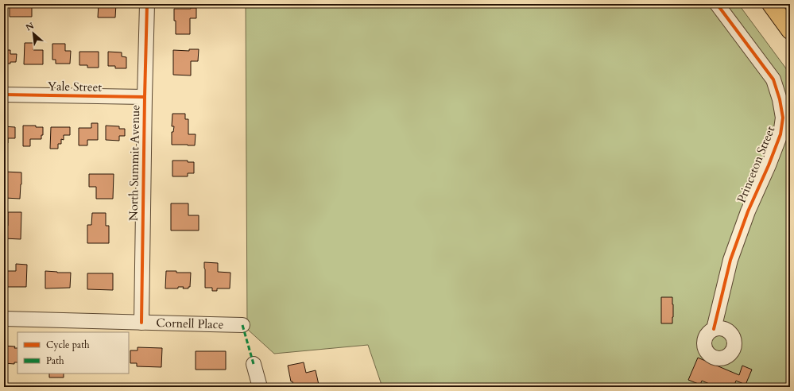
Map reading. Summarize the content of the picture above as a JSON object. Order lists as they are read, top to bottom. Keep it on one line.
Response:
{"streets":{"street":["Yale Street","North Summit Avenue","Princeton Street","Cornell Place"]},"crossings":[["Yale Street","North Summit Avenue"],["North Summit Avenue","Cornell Place"]],"legend":["Cycle path","Path"],"north":"top left"}
